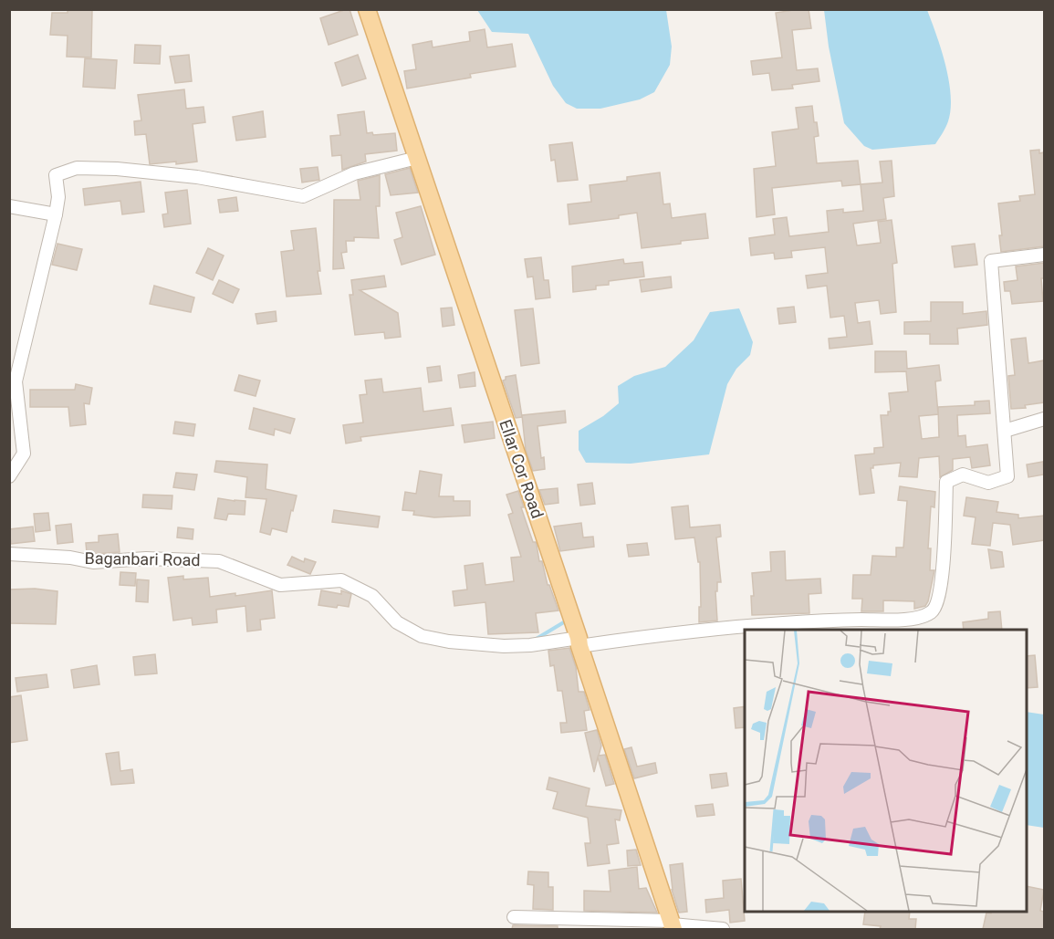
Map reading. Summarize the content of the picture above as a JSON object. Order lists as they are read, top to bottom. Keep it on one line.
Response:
{"streets":{"main road":["Ellar Cor Road"],"street":["Baganbari Road"]},"crossings":[["Ellar Cor Road","Baganbari Road"]]}
